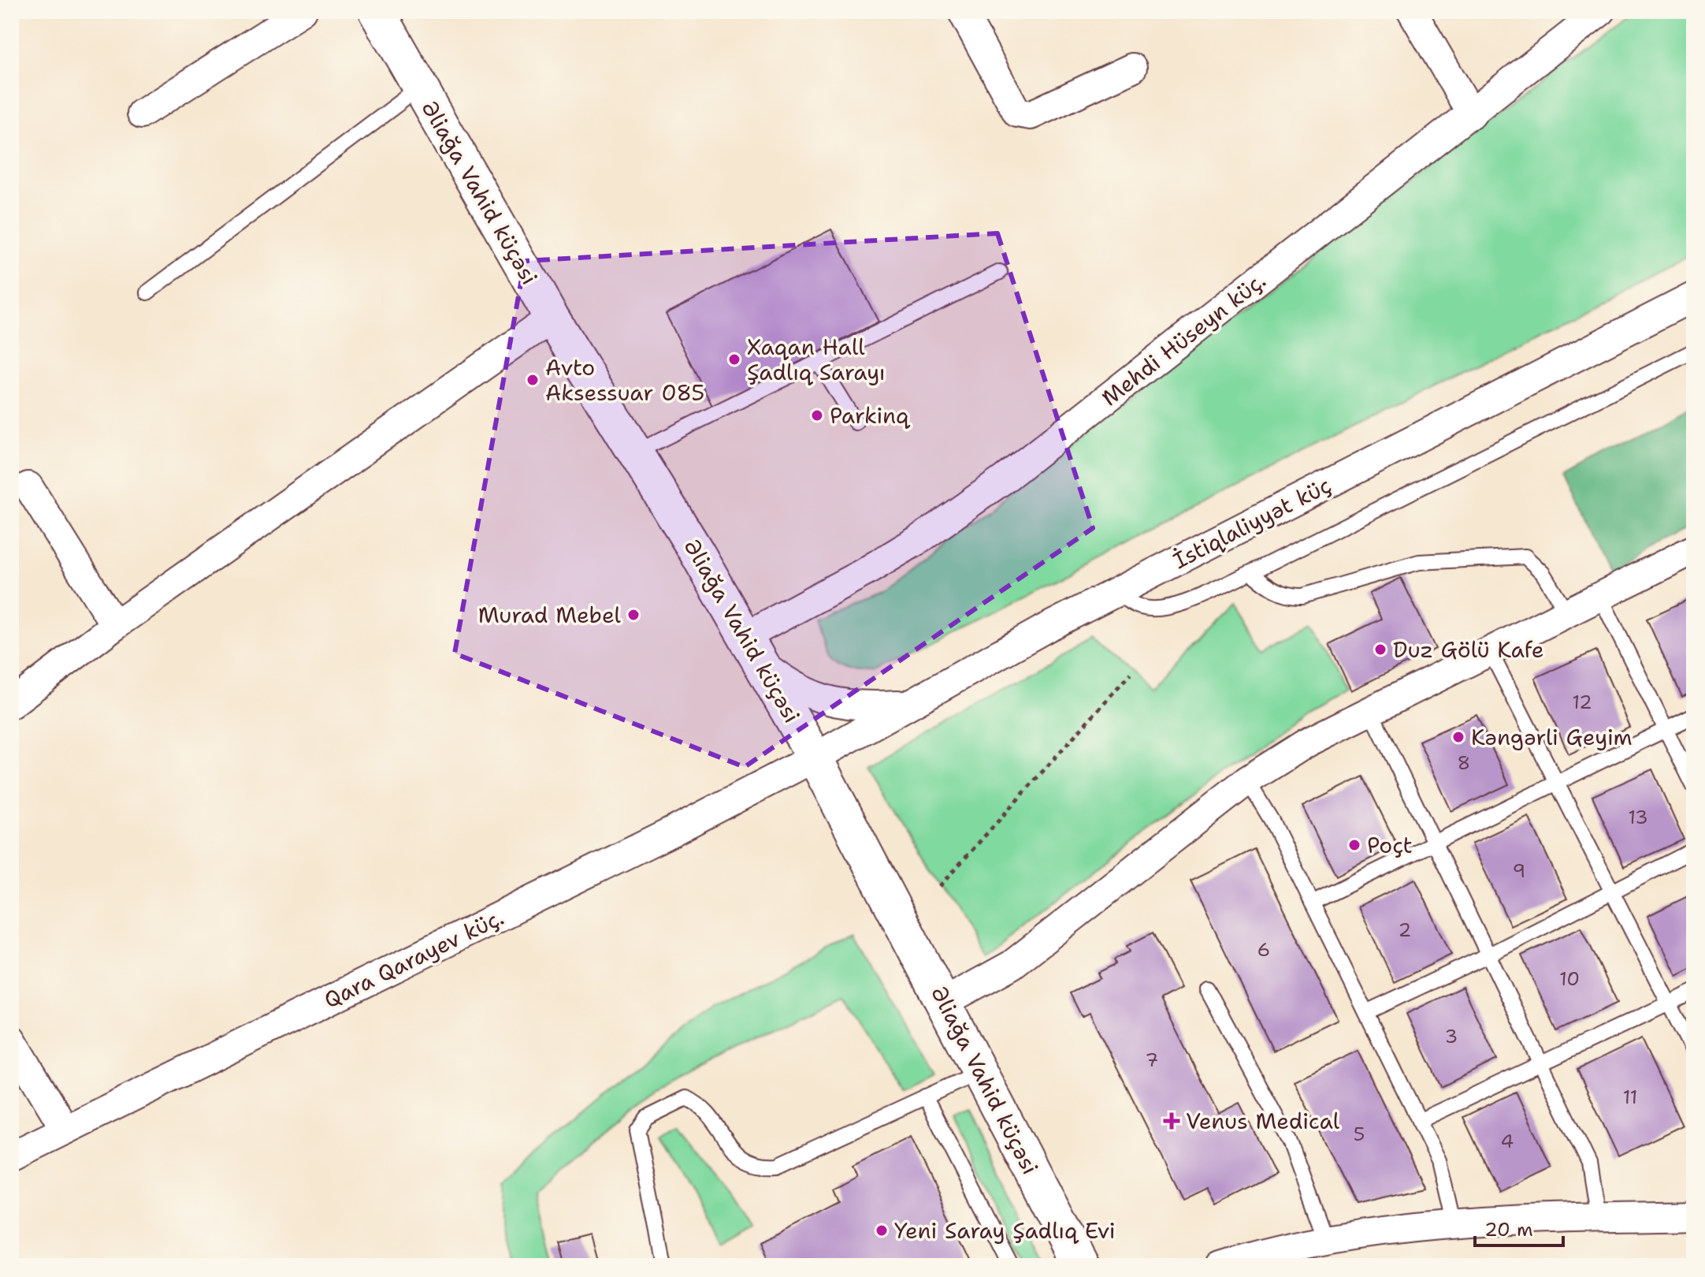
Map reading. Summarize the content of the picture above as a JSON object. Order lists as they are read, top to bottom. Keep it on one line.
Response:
{"streets":{"main road":["Əliağa Vahid küçəsi"],"street":["Mehdi Hüseyn küç.","İstiqlaliyyət küç","Qara Qarayev küç."]},"crossings":[["Əliağa Vahid küçəsi","Mehdi Hüseyn küç."],["Əliağa Vahid küçəsi","İstiqlaliyyət küç"],["Əliağa Vahid küçəsi","Qara Qarayev küç."],["İstiqlaliyyət küç","Qara Qarayev küç."]],"places":{"other":["Xaqan Hall Şadlıq Sarayı","Avto Aksessuar 085","Parkinq","Murad Mebel","Duz Gölü Kafe","Kəngərli Geyim","Poçt","Yeni Saray Şadlıq Evi"],"health":["Venus Medical"]},"house_numbers":["12","8","13","9","2","6","10","3","7","11","5","4"],"scale_bar":"20 m"}
